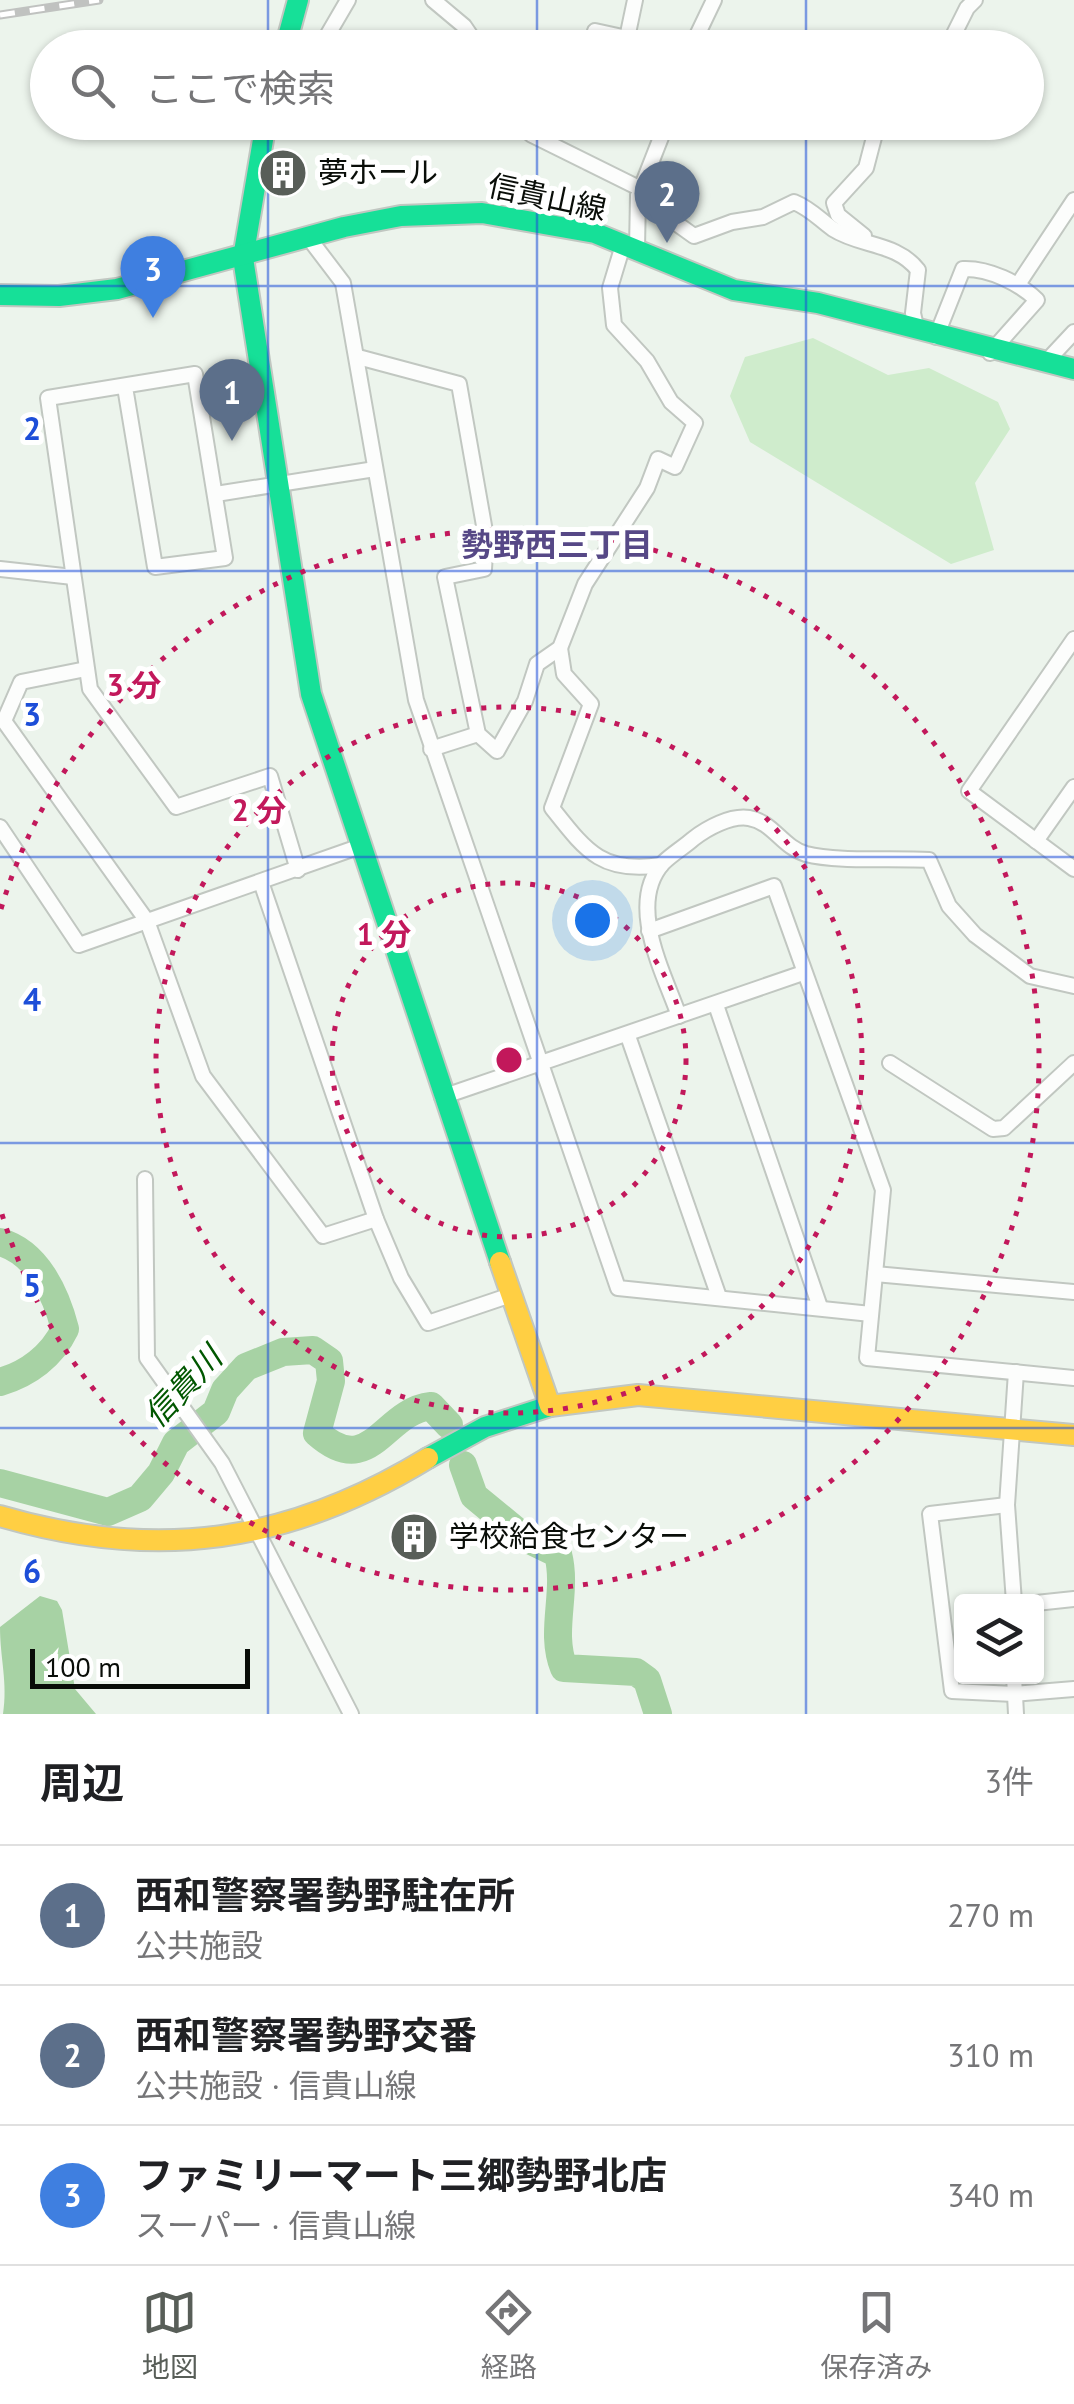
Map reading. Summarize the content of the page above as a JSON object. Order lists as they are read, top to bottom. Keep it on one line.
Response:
{"streets":{"street":["信貴山線"]},"districts":["勢野西三丁目"],"water":["信貴川"],"places":{"building":["夢ホール","学校給食センター"]},"scale_bar":"100 m","page":{"search":"ここで検索","pins":["2","3","1"],"scale":"100 m","heading":["周辺","3件"],"list":[{"mark":"1","name":"西和警察署勢野駐在所","note":"公共施設","value":"270 m"},{"mark":"2","name":"西和警察署勢野交番","note":"公共施設 · 信貴山線","value":"310 m"},{"mark":"3","name":"ファミリーマート三郷勢野北店","note":"スーパー · 信貴山線","value":"340 m"}],"nav":["地図","経路","保存済み"]},"grid":{"rows":["2","3","4","5","6"]},"rings":["3 分","2 分","1 分"]}
